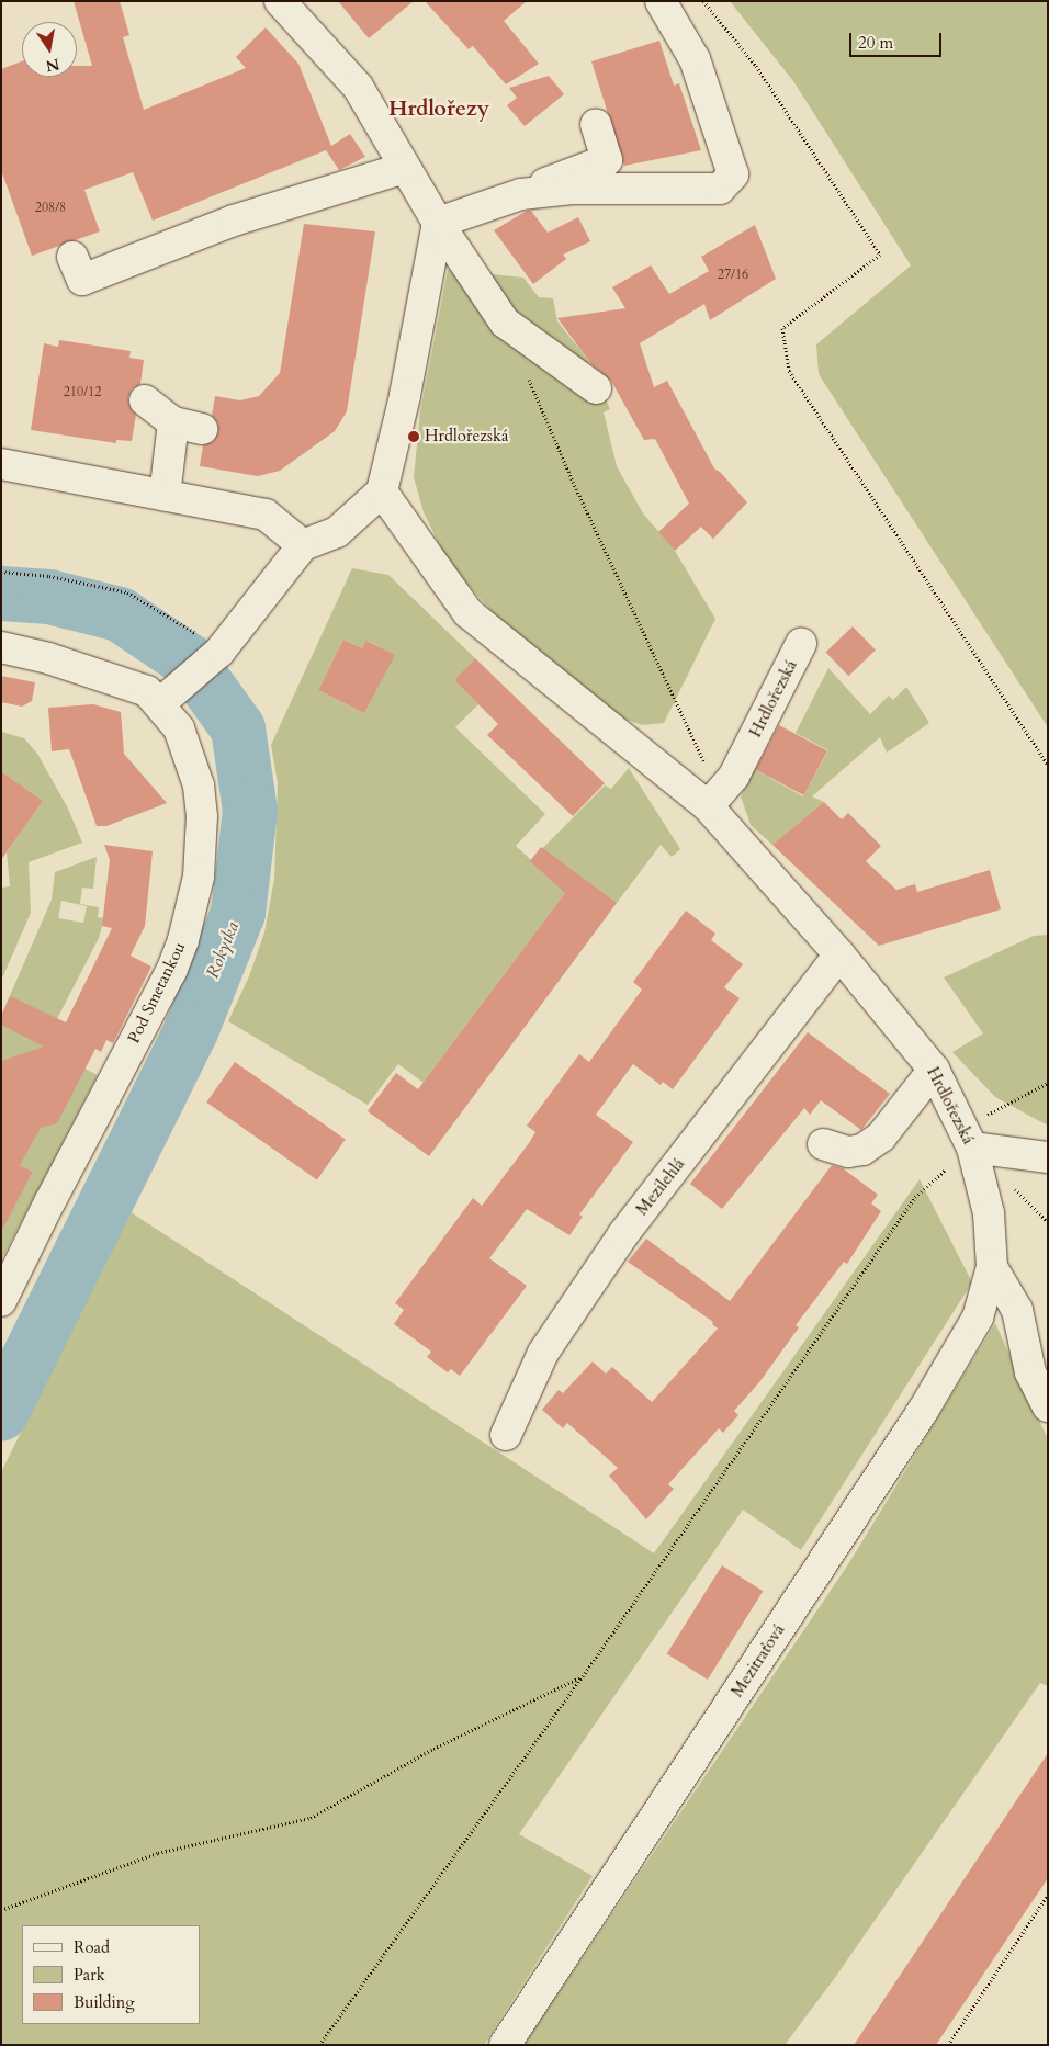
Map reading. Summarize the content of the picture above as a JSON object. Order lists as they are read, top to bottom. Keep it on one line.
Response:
{"streets":{"street":["Hrdlořezská","Pod Smetankou","Mezilehlá","Mezitraťová"]},"crossings":[["Hrdlořezská","Mezilehlá"],["Hrdlořezská","Mezitraťová"]],"districts":["Hrdlořezy"],"water":["Rokytka"],"places":["Hrdlořezská"],"house_numbers":["208/8","27/16","210/12"],"legend":["Road","Park","Building"],"scale_bar":"20 m","north":"bottom"}
